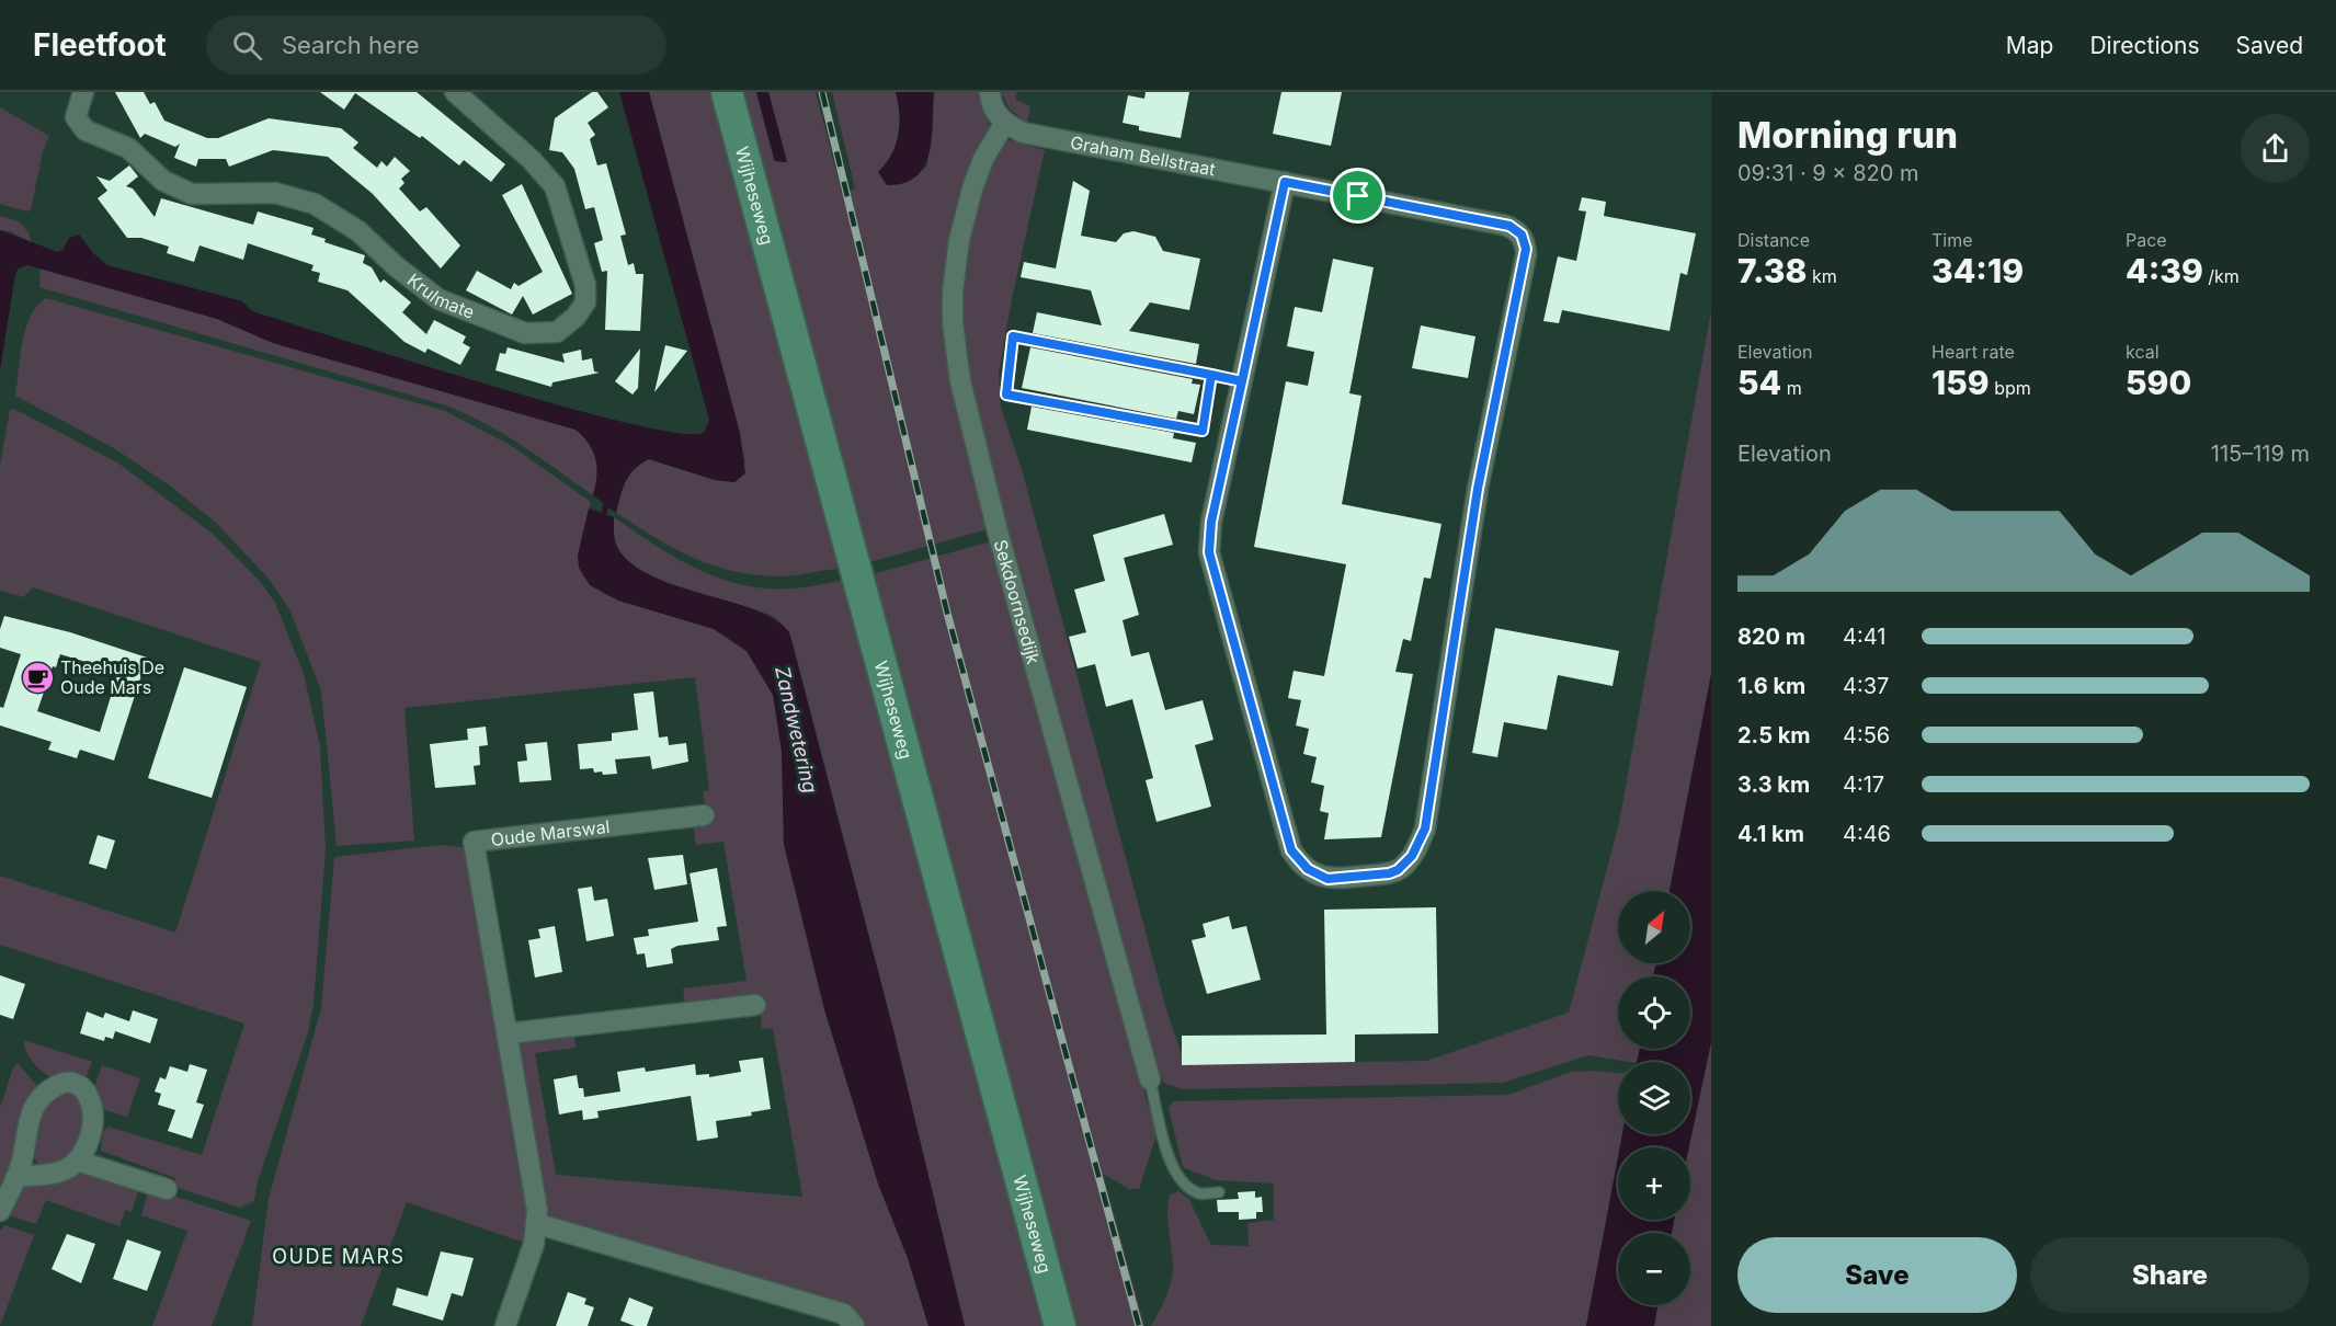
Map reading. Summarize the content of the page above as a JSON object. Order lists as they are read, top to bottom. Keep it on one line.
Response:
{"streets":{"main road":["Wijheseweg"],"street":["Graham Bellstraat","Krulmate","Sekdoornsedijk","Oude Marswal"]},"crossings":[["Graham Bellstraat","Sekdoornsedijk"]],"districts":["OUDE MARS"],"water":["Zandwetering"],"places":{"cafe":["Theehuis De Oude Mars"]},"north":"top right","page":{"header":"Fleetfoot","search":"Search here","nav":["Map","Directions","Saved"],"heading":["Morning run","09:31 · 9 × 820 m"],"stats":[["Distance","7.38 km"],["Time","34:19"],["Pace","4:39 /km"],["Elevation","54 m"],["Heart rate","159 bpm"],["kcal","590"]],"chart":["Elevation","115–119 m"],"list":[{"name":"820 m","note":"4:41"},{"name":"1.6 km","note":"4:37"},{"name":"2.5 km","note":"4:56"},{"name":"3.3 km","note":"4:17"},{"name":"4.1 km","note":"4:46"}],"map_buttons":["+","−"],"buttons":["Save","Share"]}}
